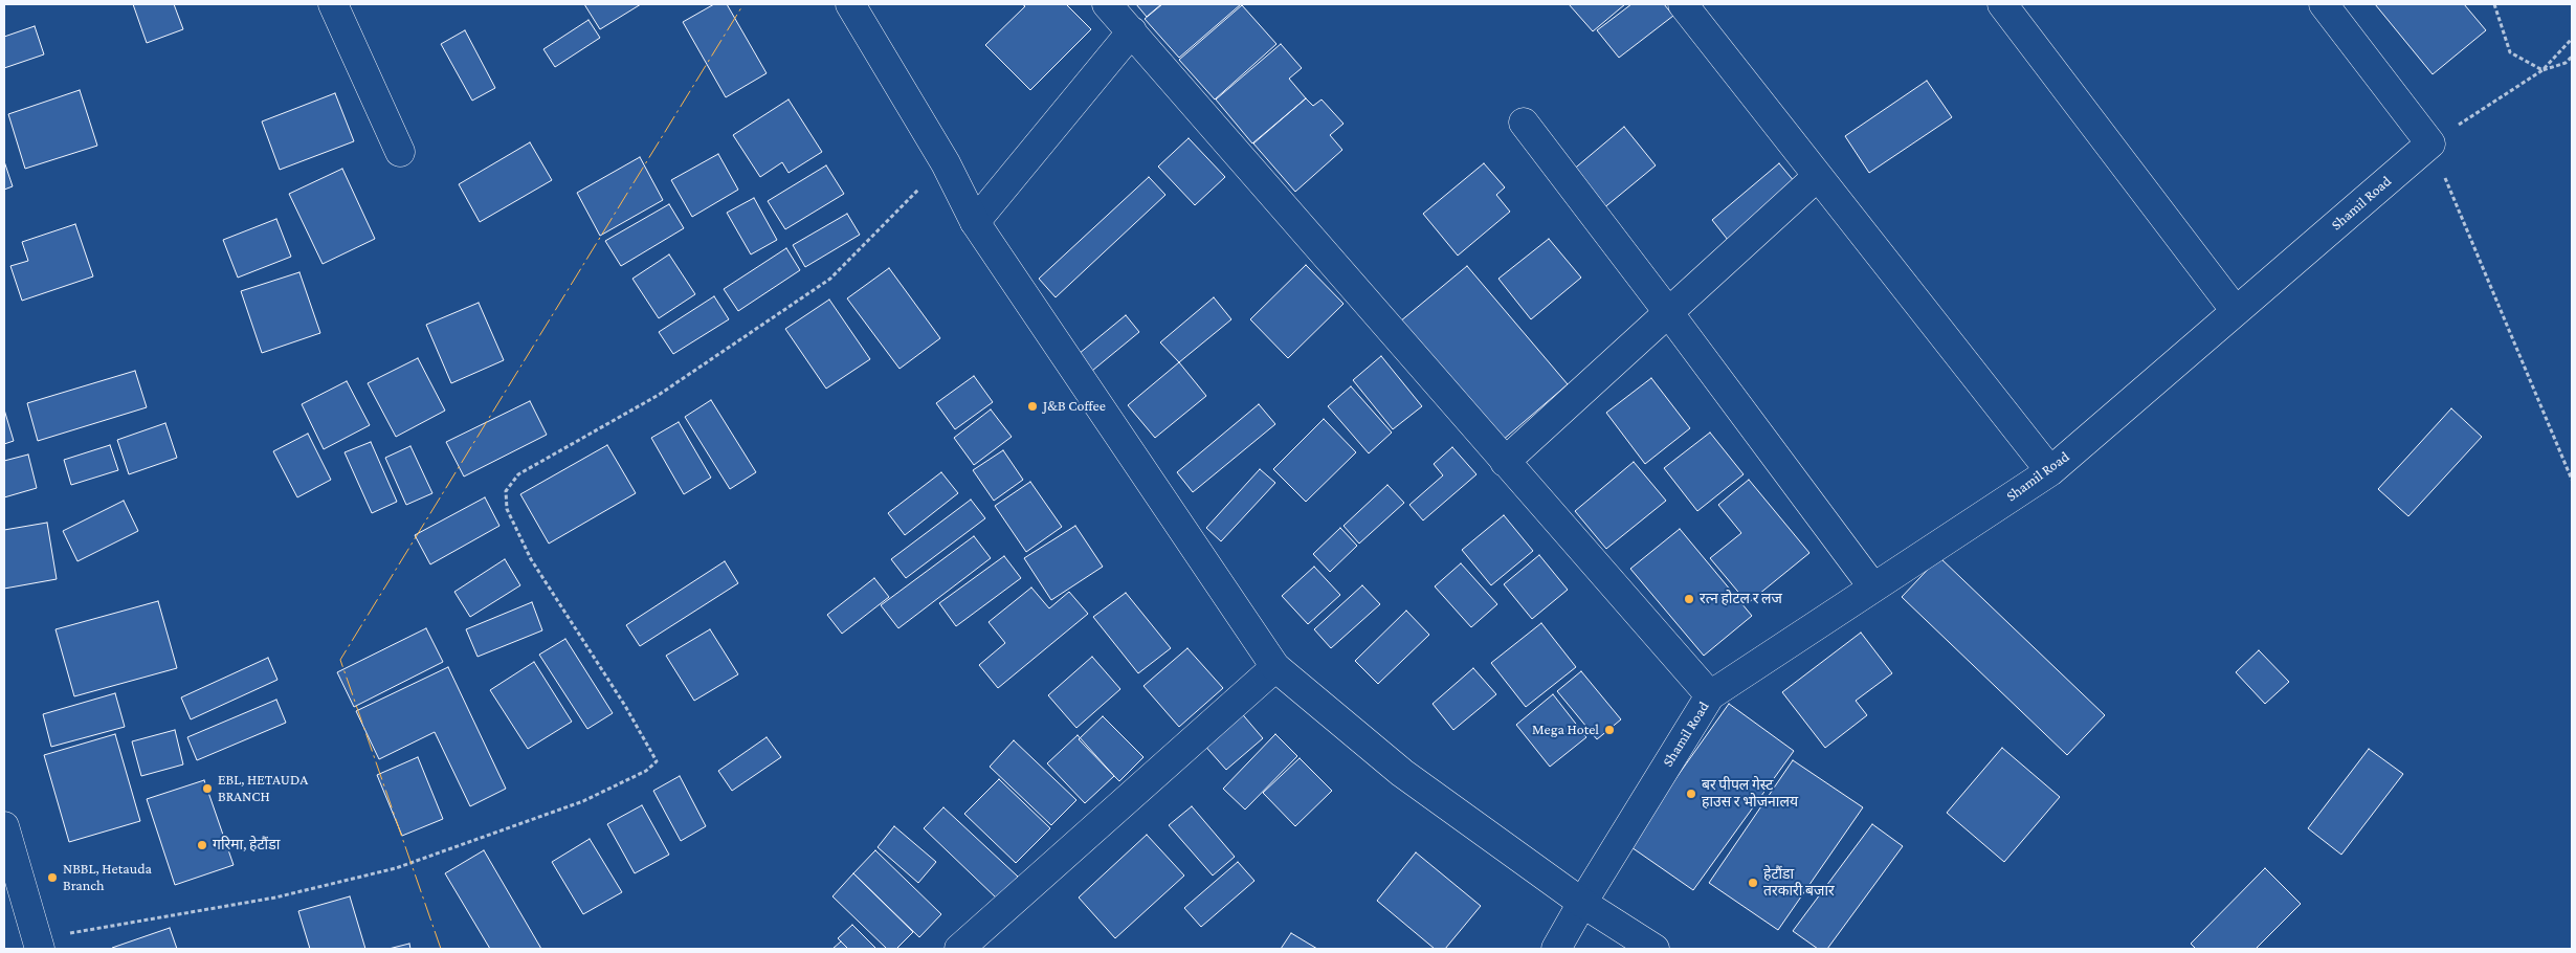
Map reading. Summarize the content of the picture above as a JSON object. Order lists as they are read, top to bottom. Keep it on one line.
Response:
{"streets":{"main road":["Shamil Road"]},"places":["J&B Coffee","रत्‍न होटल र लज","Mega Hotel","EBL, HETAUDA BRANCH","बर पीपल गेस्ट हाउस र भोजनालय","गरिमा, हेटौंडा","NBBL, Hetauda Branch","हेटौंडा तरकारी बजार"]}
